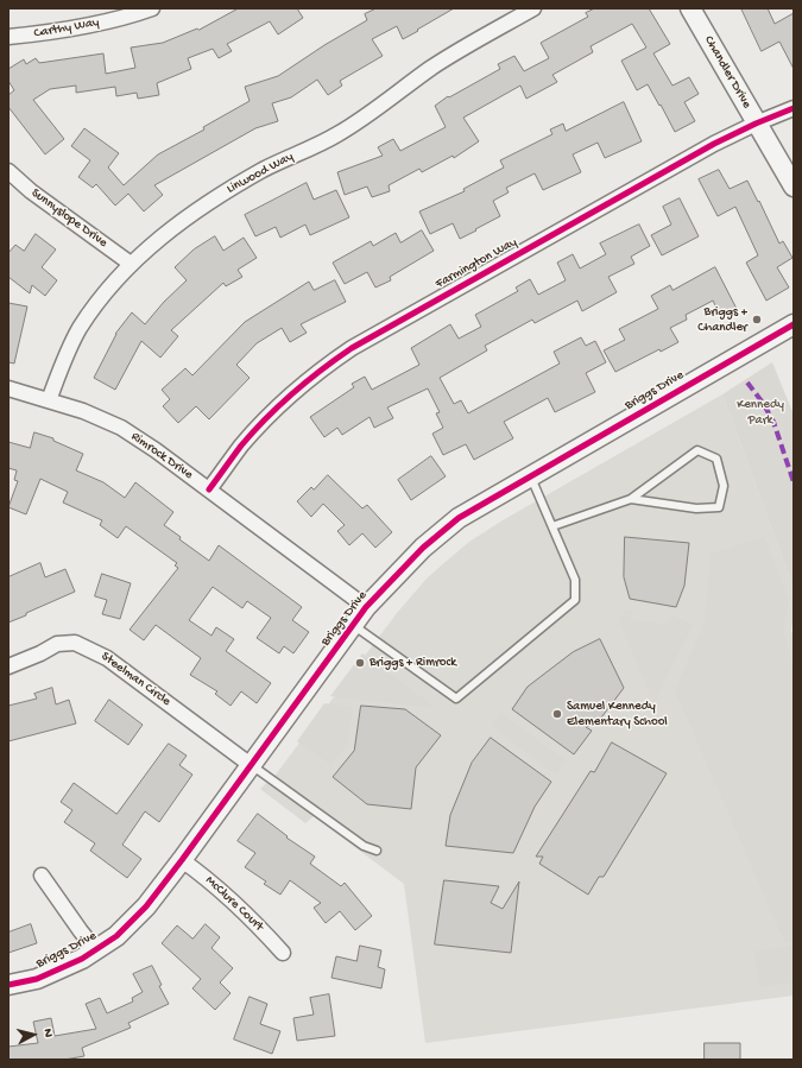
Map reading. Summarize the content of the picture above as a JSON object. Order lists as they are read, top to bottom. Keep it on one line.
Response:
{"streets":{"street":["Carthy Way","Chandler Drive","Linwood Way","Sunnyslope Drive","Farmington Way","Briggs Drive","Rimrock Drive","Steelman Circle","McClure Court"]},"crossings":[["Chandler Drive","Farmington Way"],["Linwood Way","Sunnyslope Drive"],["Linwood Way","Rimrock Drive"],["Farmington Way","Rimrock Drive"],["Briggs Drive","Rimrock Drive"],["Briggs Drive","Steelman Circle"],["Briggs Drive","McClure Court"]],"parks":["Kennedy Park"],"places":["Briggs + Chandler","Briggs + Rimrock","Samuel Kennedy Elementary School"],"north":"right"}
